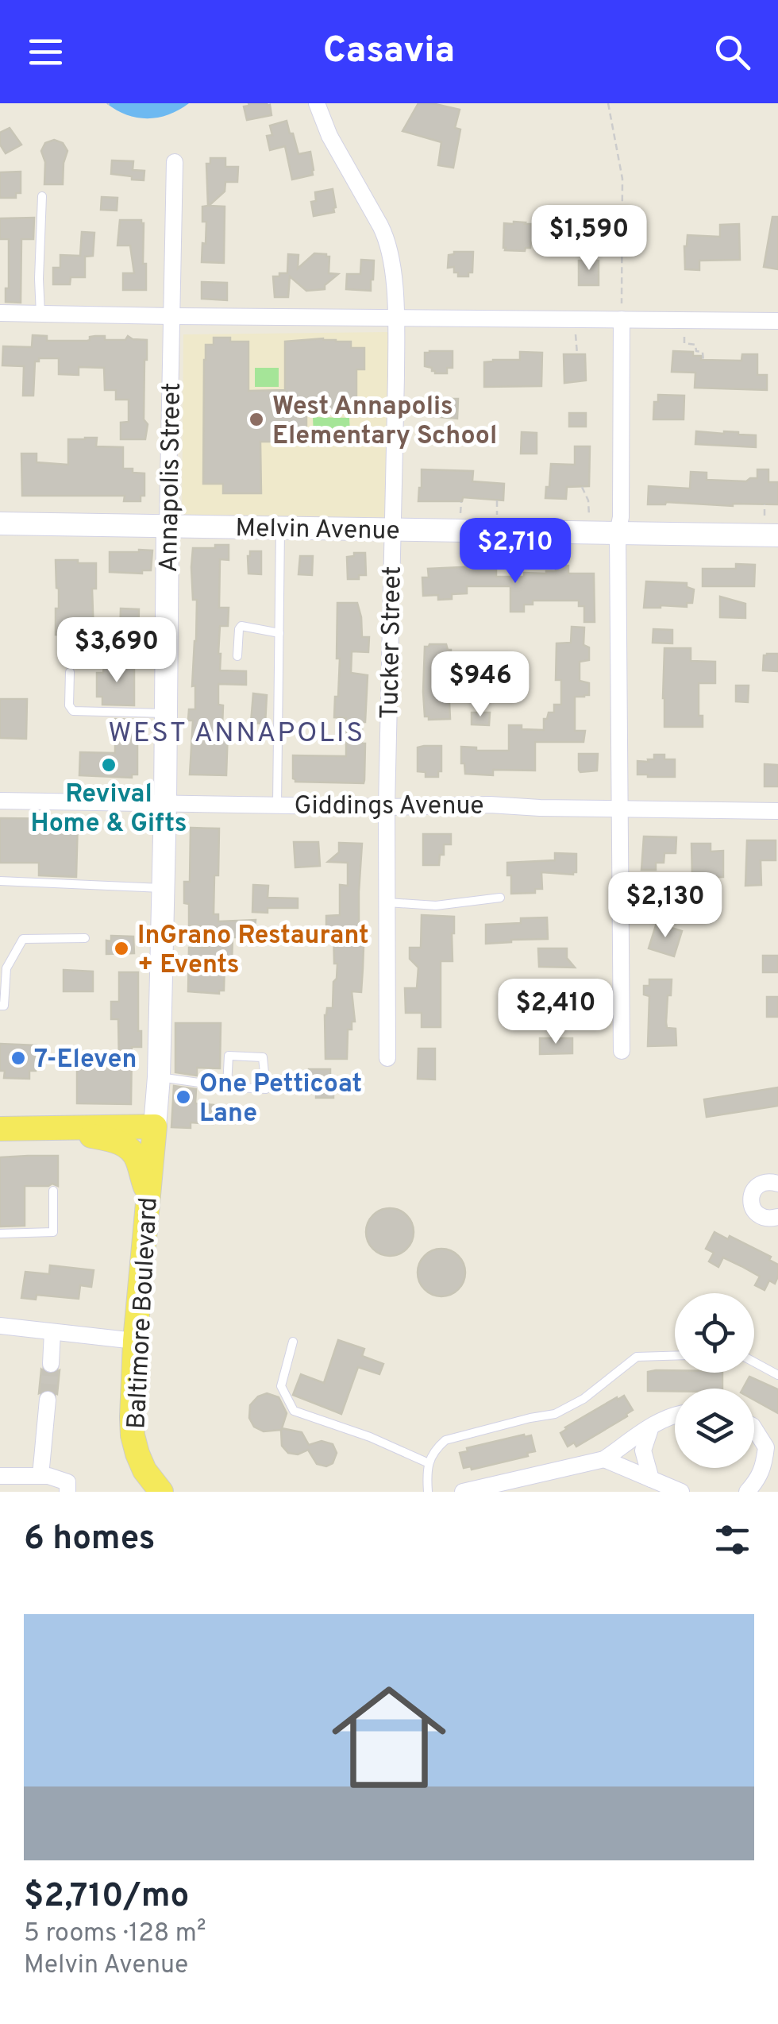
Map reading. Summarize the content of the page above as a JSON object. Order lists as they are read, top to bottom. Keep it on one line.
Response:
{"streets":{"main road":["Baltimore Boulevard"],"street":["Annapolis Street","Melvin Avenue","Tucker Street","Giddings Avenue"]},"crossings":[["Annapolis Street","Melvin Avenue"],["Annapolis Street","Giddings Avenue"],["Annapolis Street","Baltimore Boulevard"],["Melvin Avenue","Tucker Street"],["Tucker Street","Giddings Avenue"]],"districts":["WEST ANNAPOLIS"],"places":["West Annapolis Elementary School","Revival Home & Gifts","InGrano Restaurant + Events","7-Eleven","One Petticoat Lane"],"page":{"header":"Casavia","price":["$1,590","$2,710","$3,690","$946","$2,130","$2,410"],"heading":"6 homes","list":[{"name":"$2,710/mo","note":"5 rooms · 128 m² · Melvin Avenue"}]}}
